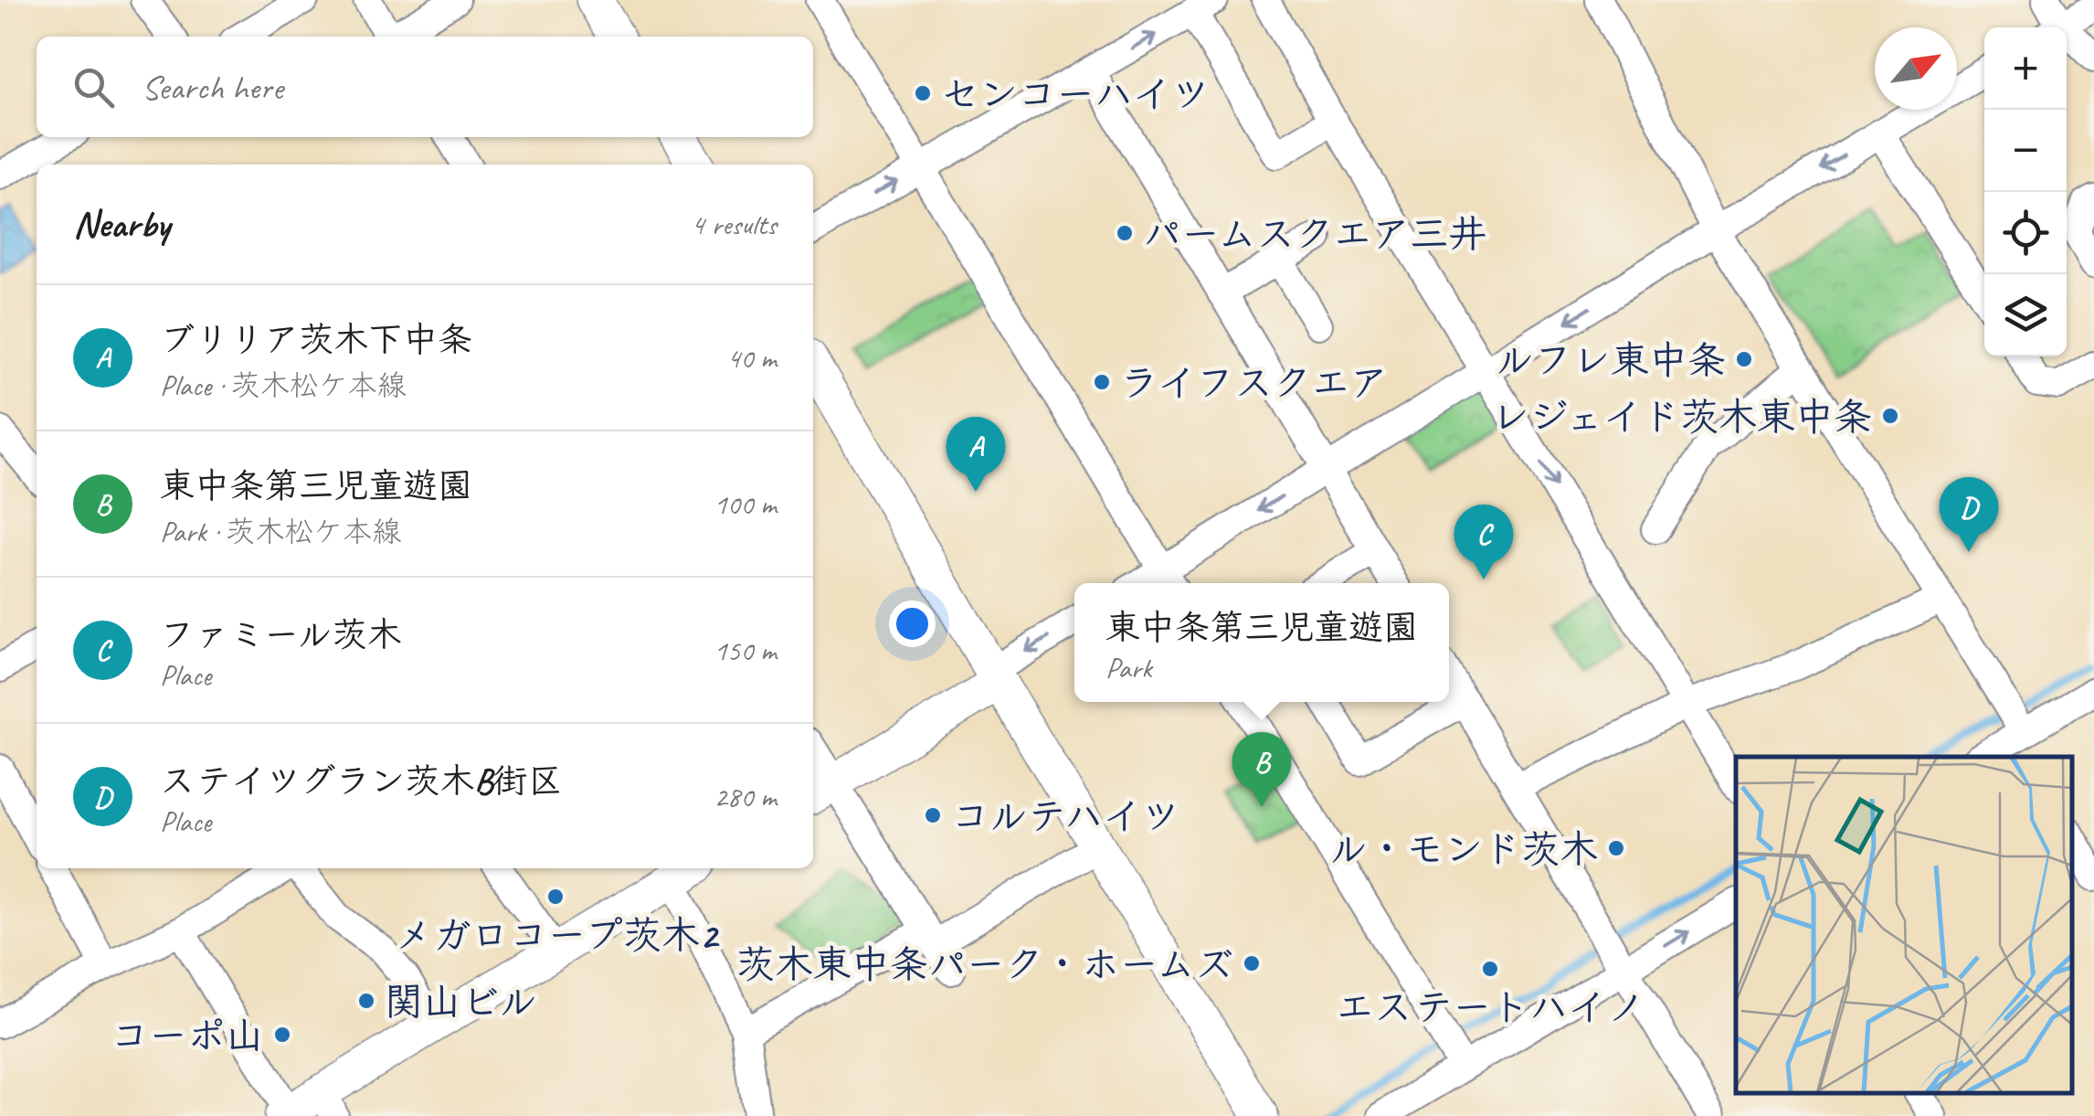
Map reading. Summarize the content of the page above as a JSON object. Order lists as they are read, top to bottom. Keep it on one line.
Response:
{"places":["センコーハイツ","パームスクエア三井","ルフレ東中条","ライフスクエア","レジェイド茨木東中条","コルテハイツ","ル・モンド茨木","メガロコープ茨木2","茨木東中条パーク・ホームズ","エステートハイノ","関山ビル","コーポ山"],"north":"top right","page":{"map_buttons":["+","−"],"search":"Search here","heading":["Nearby","4 results"],"list":[{"mark":"A","name":"ブリリア茨木下中条","note":"Place · 茨木松ケ本線","value":"40 m"},{"mark":"B","name":"東中条第三児童遊園","note":"Park · 茨木松ケ本線","value":"100 m"},{"mark":"C","name":"ファミール茨木","note":"Place","value":"150 m"},{"mark":"D","name":"ステイツグラン茨木B街区","note":"Place","value":"280 m"}],"pins":["A","D","C","B"],"popup":["東中条第三児童遊園","Park"]}}
